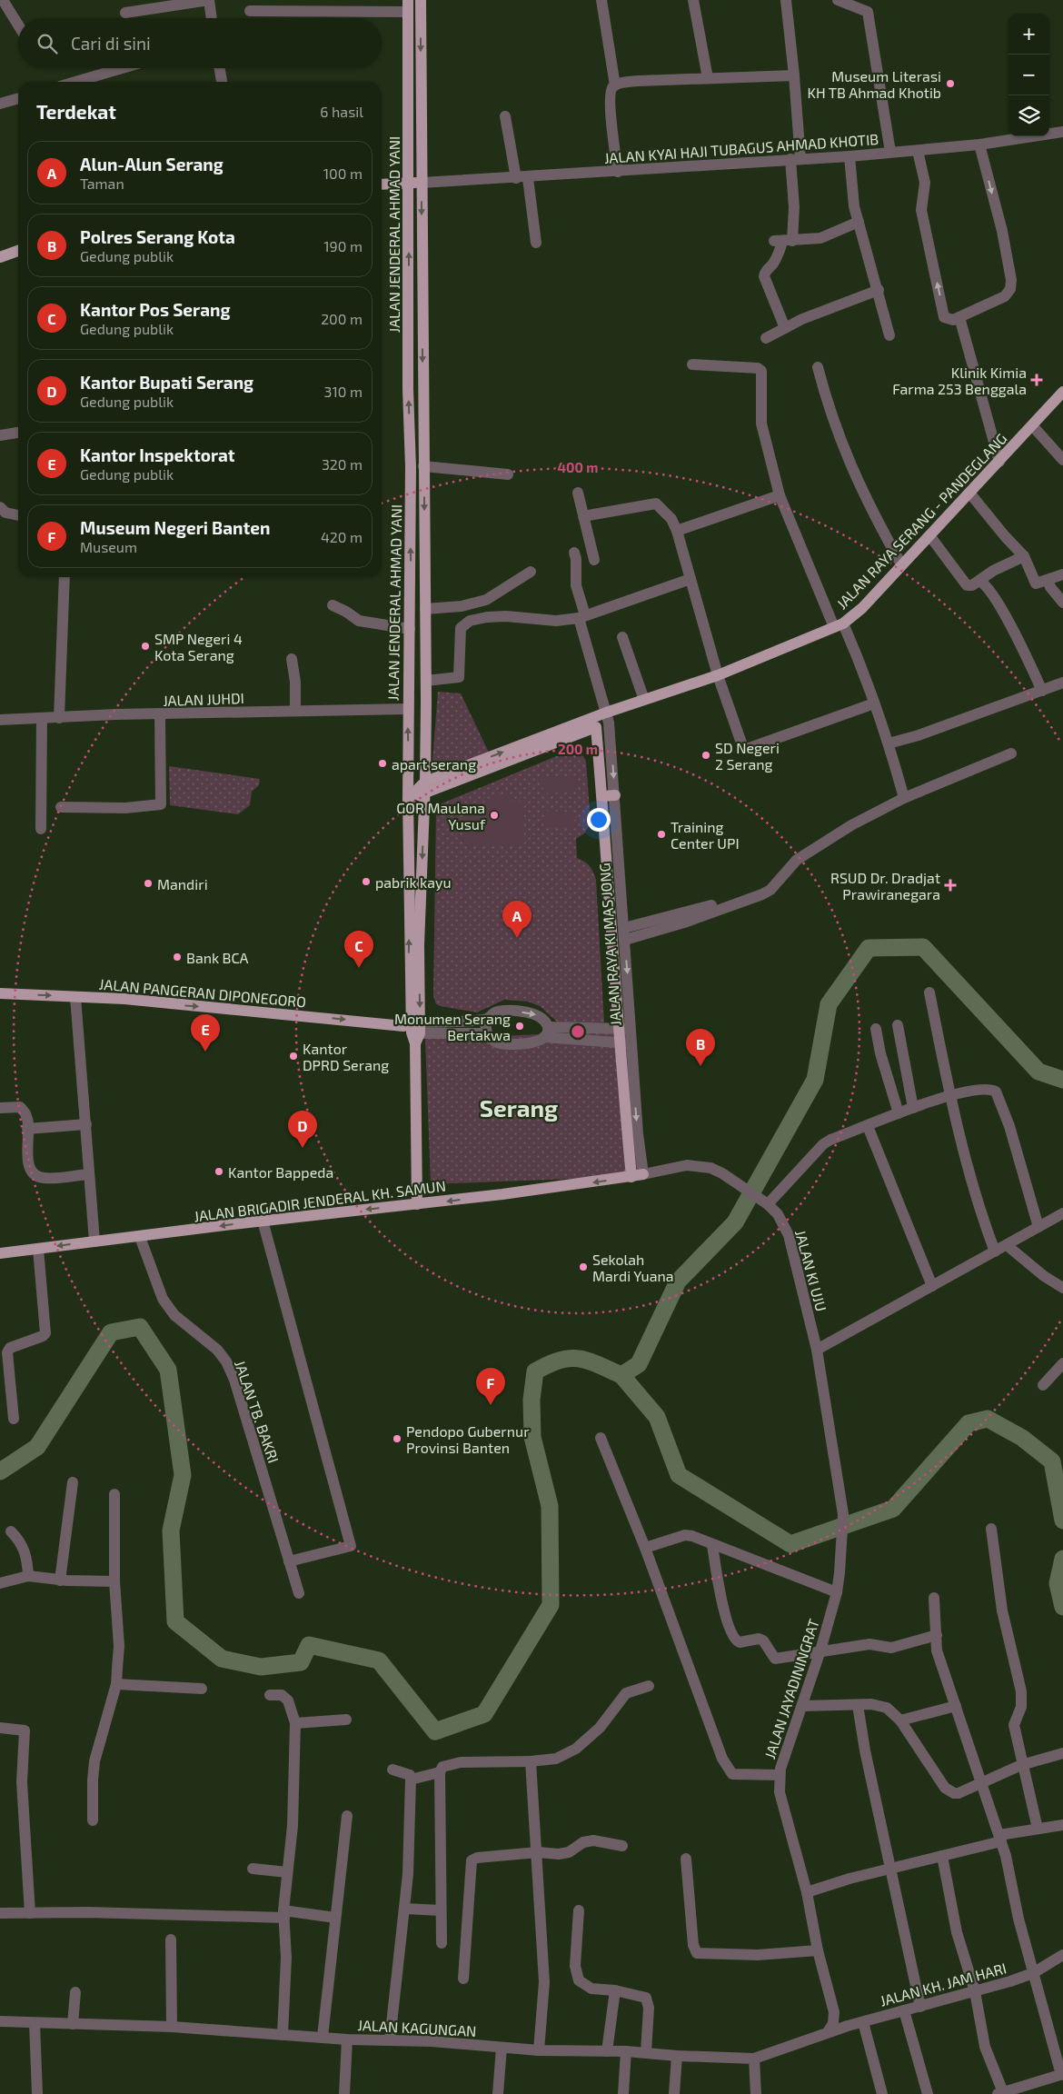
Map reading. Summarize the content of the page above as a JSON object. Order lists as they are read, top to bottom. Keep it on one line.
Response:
{"streets":{"main road":["JALAN JENDERAL AHMAD YANI","JALAN RAYA SERANG - PANDEGLANG","JALAN PANGERAN DIPONEGORO","JALAN BRIGADIR JENDERAL KH. SAMUN"],"street":["JALAN KYAI HAJI TUBAGUS AHMAD KHOTIB","JALAN JUHDI","JALAN RAYA KI MAS JONG","JALAN KI UJU","JALAN TB. BAKRI","JALAN JAYADININGRAT","JALAN KH. JAM HARI","JALAN KAGUNGAN"]},"crossings":[["JALAN KYAI HAJI TUBAGUS AHMAD KHOTIB","JALAN JENDERAL AHMAD YANI"],["JALAN JENDERAL AHMAD YANI","JALAN JUHDI"],["JALAN JENDERAL AHMAD YANI","JALAN PANGERAN DIPONEGORO"],["JALAN JENDERAL AHMAD YANI","JALAN BRIGADIR JENDERAL KH. SAMUN"],["JALAN RAYA SERANG - PANDEGLANG","JALAN RAYA KI MAS JONG"],["JALAN RAYA KI MAS JONG","JALAN BRIGADIR JENDERAL KH. SAMUN"],["JALAN RAYA KI MAS JONG","JALAN KI UJU"],["JALAN BRIGADIR JENDERAL KH. SAMUN","JALAN KI UJU"],["JALAN BRIGADIR JENDERAL KH. SAMUN","JALAN TB. BAKRI"],["JALAN KI UJU","JALAN JAYADININGRAT"],["JALAN JAYADININGRAT","JALAN KH. JAM HARI"],["JALAN JAYADININGRAT","JALAN KAGUNGAN"],["JALAN KH. JAM HARI","JALAN KAGUNGAN"]],"one_way":["JALAN RAYA KI MAS JONG","JALAN PANGERAN DIPONEGORO","JALAN BRIGADIR JENDERAL KH. SAMUN"],"districts":["Serang"],"places":{"other":["Museum Literasi KH TB Ahmad Khotib","SMP Negeri 4 Kota Serang","SD Negeri 2 Serang","apart serang","GOR Maulana Yusuf","Training Center UPI","pabrik kayu","Mandiri","Bank BCA","Monumen Serang Bertakwa","Kantor DPRD Serang","Kantor Bappeda","Sekolah Mardi Yuana","Pendopo Gubernur Provinsi Banten"],"health":["Klinik Kimia Farma 253 Benggala","RSUD Dr. Dradjat Prawiranegara"]},"page":{"map_buttons":["+","−"],"search":"Cari di sini","heading":["Terdekat","6 hasil"],"list":[{"mark":"A","name":"Alun-Alun Serang","note":"Taman","value":"100 m"},{"mark":"B","name":"Polres Serang Kota","note":"Gedung publik","value":"190 m"},{"mark":"C","name":"Kantor Pos Serang","note":"Gedung publik","value":"200 m"},{"mark":"D","name":"Kantor Bupati Serang","note":"Gedung publik","value":"310 m"},{"mark":"E","name":"Kantor Inspektorat","note":"Gedung publik","value":"320 m"},{"mark":"F","name":"Museum Negeri Banten","note":"Museum","value":"420 m"}],"pins":["A","C","E","B","D","F"]},"rings":["400 m","200 m"]}
